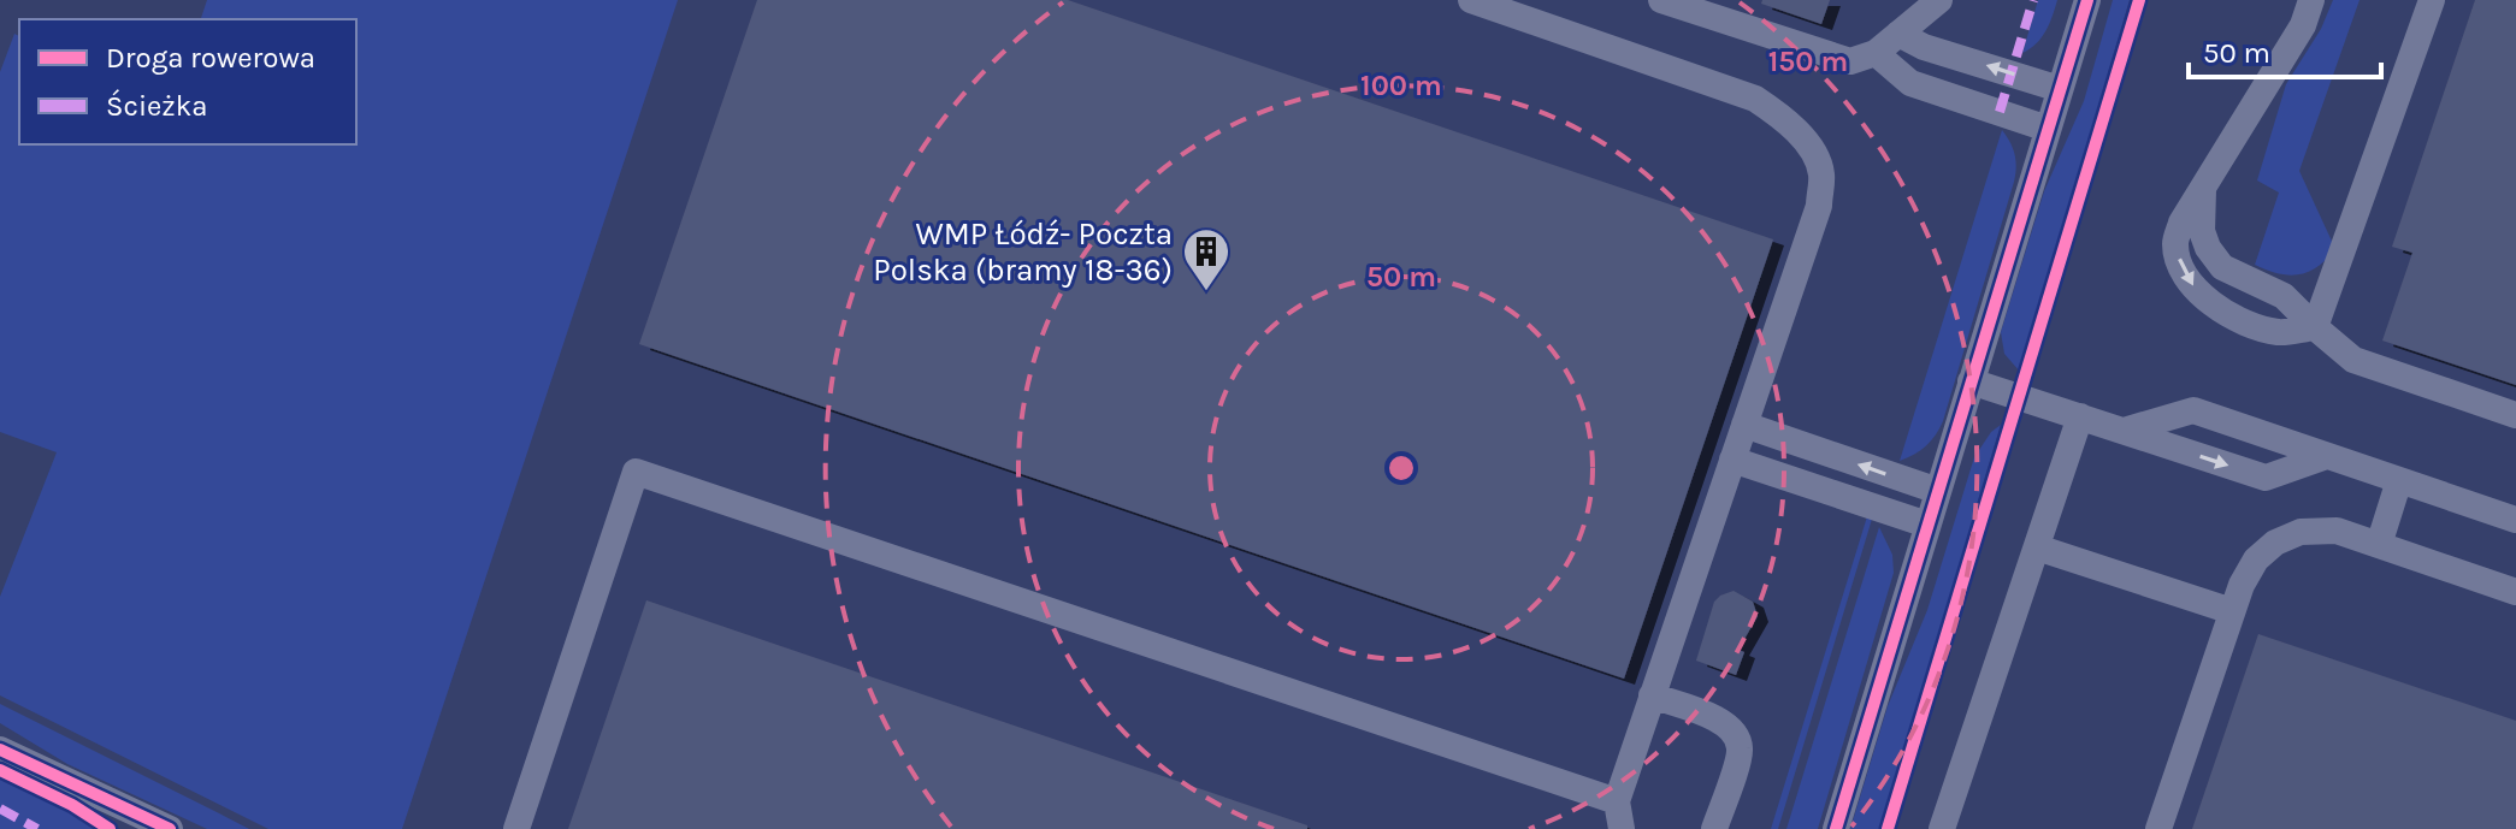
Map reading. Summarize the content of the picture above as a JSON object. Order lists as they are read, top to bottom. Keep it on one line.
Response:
{"places":{"building":["WMP Łódź- Poczta Polska (bramy 18-36)"]},"legend":["Droga rowerowa","Ścieżka"],"scale_bar":"50 m","rings":["150 m","100 m","50 m"]}
